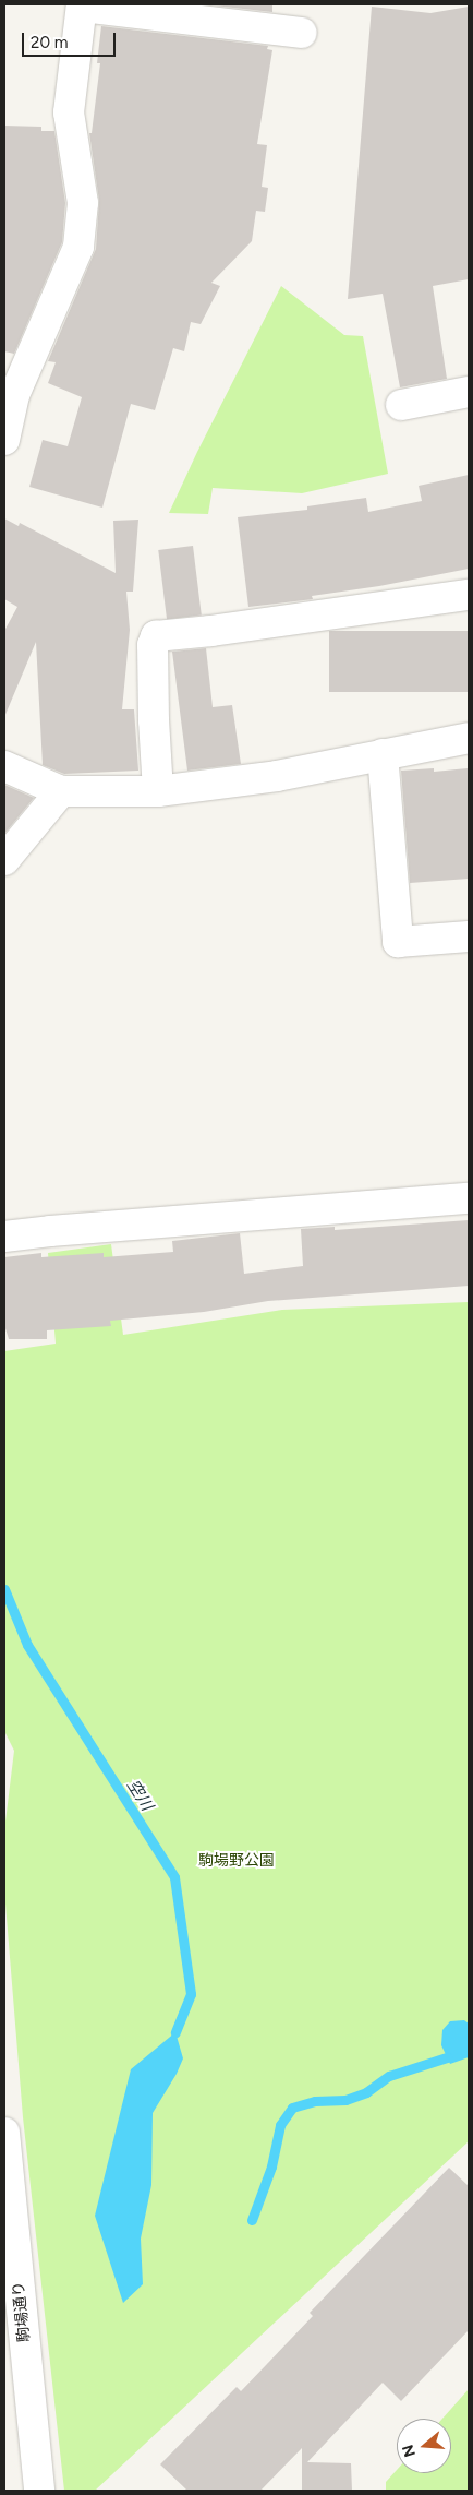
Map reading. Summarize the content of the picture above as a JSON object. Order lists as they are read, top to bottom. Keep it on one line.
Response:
{"streets":{"street":["駒場通り"]},"water":["空川"],"parks":["駒場野公園"],"scale_bar":"20 m","north":"left"}
